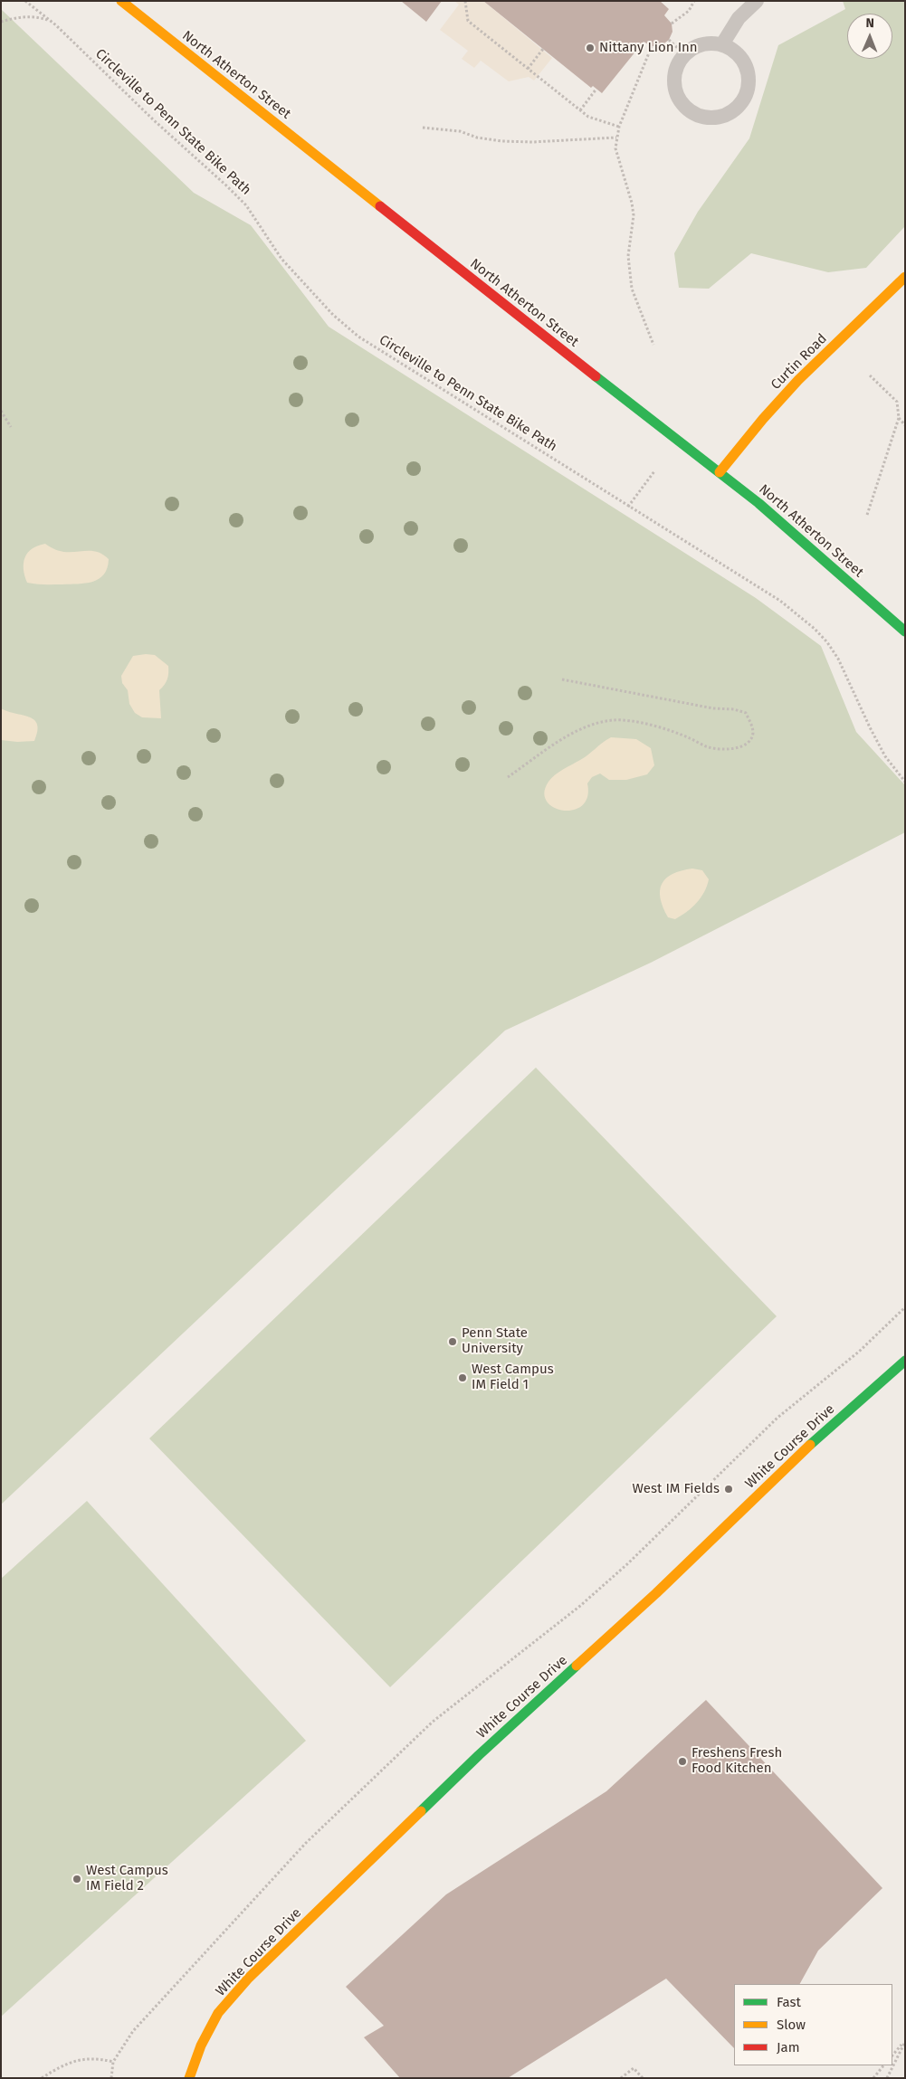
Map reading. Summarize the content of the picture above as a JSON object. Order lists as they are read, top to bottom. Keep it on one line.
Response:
{"streets":{"street":["North Atherton Street","Curtin Road","White Course Drive"],"path":["Circleville to Penn State Bike Path"]},"crossings":[["North Atherton Street","Curtin Road"]],"places":["Nittany Lion Inn","Penn State University","West Campus IM Field 1","West IM Fields","Freshens Fresh Food Kitchen","West Campus IM Field 2"],"legend":["Fast","Slow","Jam"],"north":"top"}
